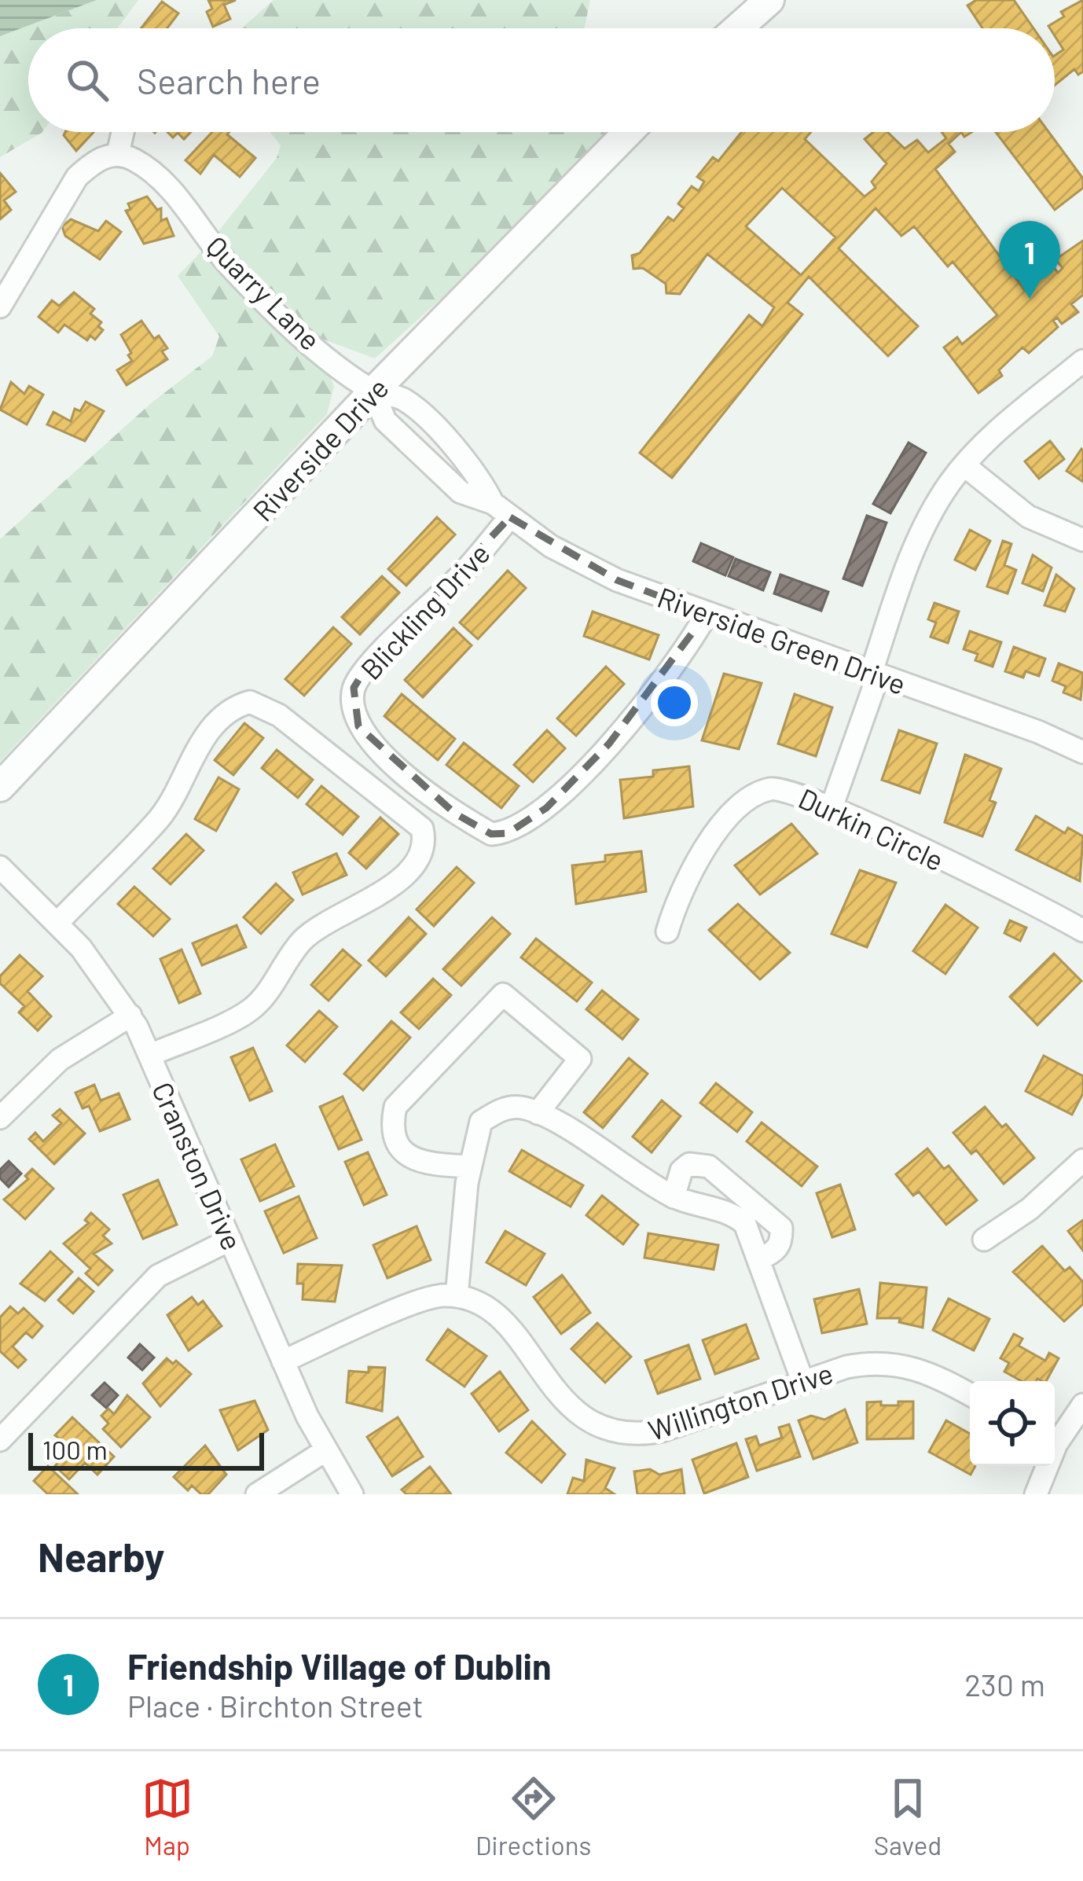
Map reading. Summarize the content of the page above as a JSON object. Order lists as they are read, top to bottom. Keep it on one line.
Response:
{"streets":{"main road":["Riverside Drive"],"street":["Quarry Lane","Blickling Drive","Riverside Green Drive","Durkin Circle","Cranston Drive","Willington Drive"]},"crossings":[["Quarry Lane","Riverside Drive"],["Quarry Lane","Riverside Green Drive"],["Riverside Drive","Riverside Green Drive"],["Blickling Drive","Riverside Green Drive"]],"scale_bar":"100 m","page":{"search":"Search here","pins":"1","scale":"100 m","heading":"Nearby","list":[{"mark":"1","name":"Friendship Village of Dublin","note":"Place · Birchton Street","value":"230 m"}],"nav":["Map","Directions","Saved"]}}
